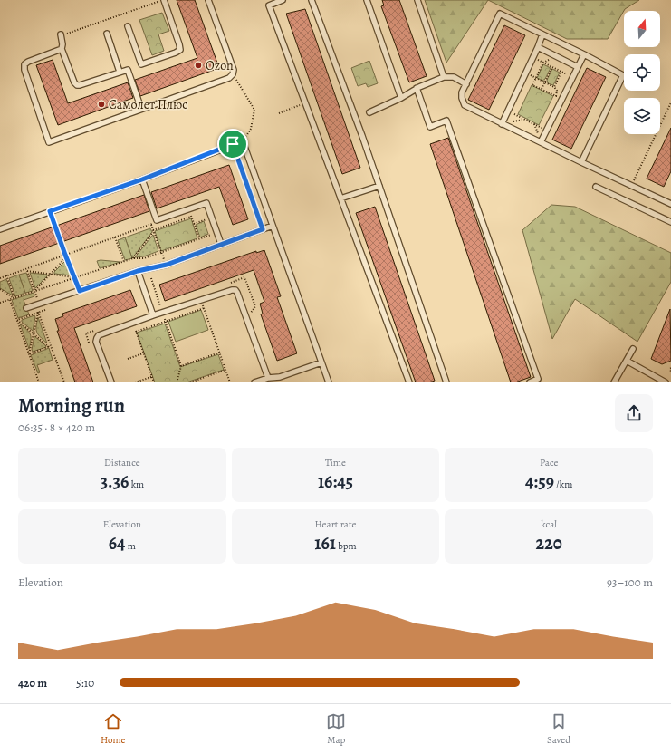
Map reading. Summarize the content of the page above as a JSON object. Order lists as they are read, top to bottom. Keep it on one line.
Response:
{"places":["Ozon","Самолет Плюс"],"north":"top","page":{"heading":["Morning run","06:35 · 8 × 420 m"],"stats":[["Distance","3.36 km"],["Time","16:45"],["Pace","4:59 /km"],["Elevation","64 m"],["Heart rate","161 bpm"],["kcal","220"]],"chart":["Elevation","93–100 m"],"list":[{"name":"420 m","note":"5:10"}],"tabs":["Home","Map","Saved"]}}
